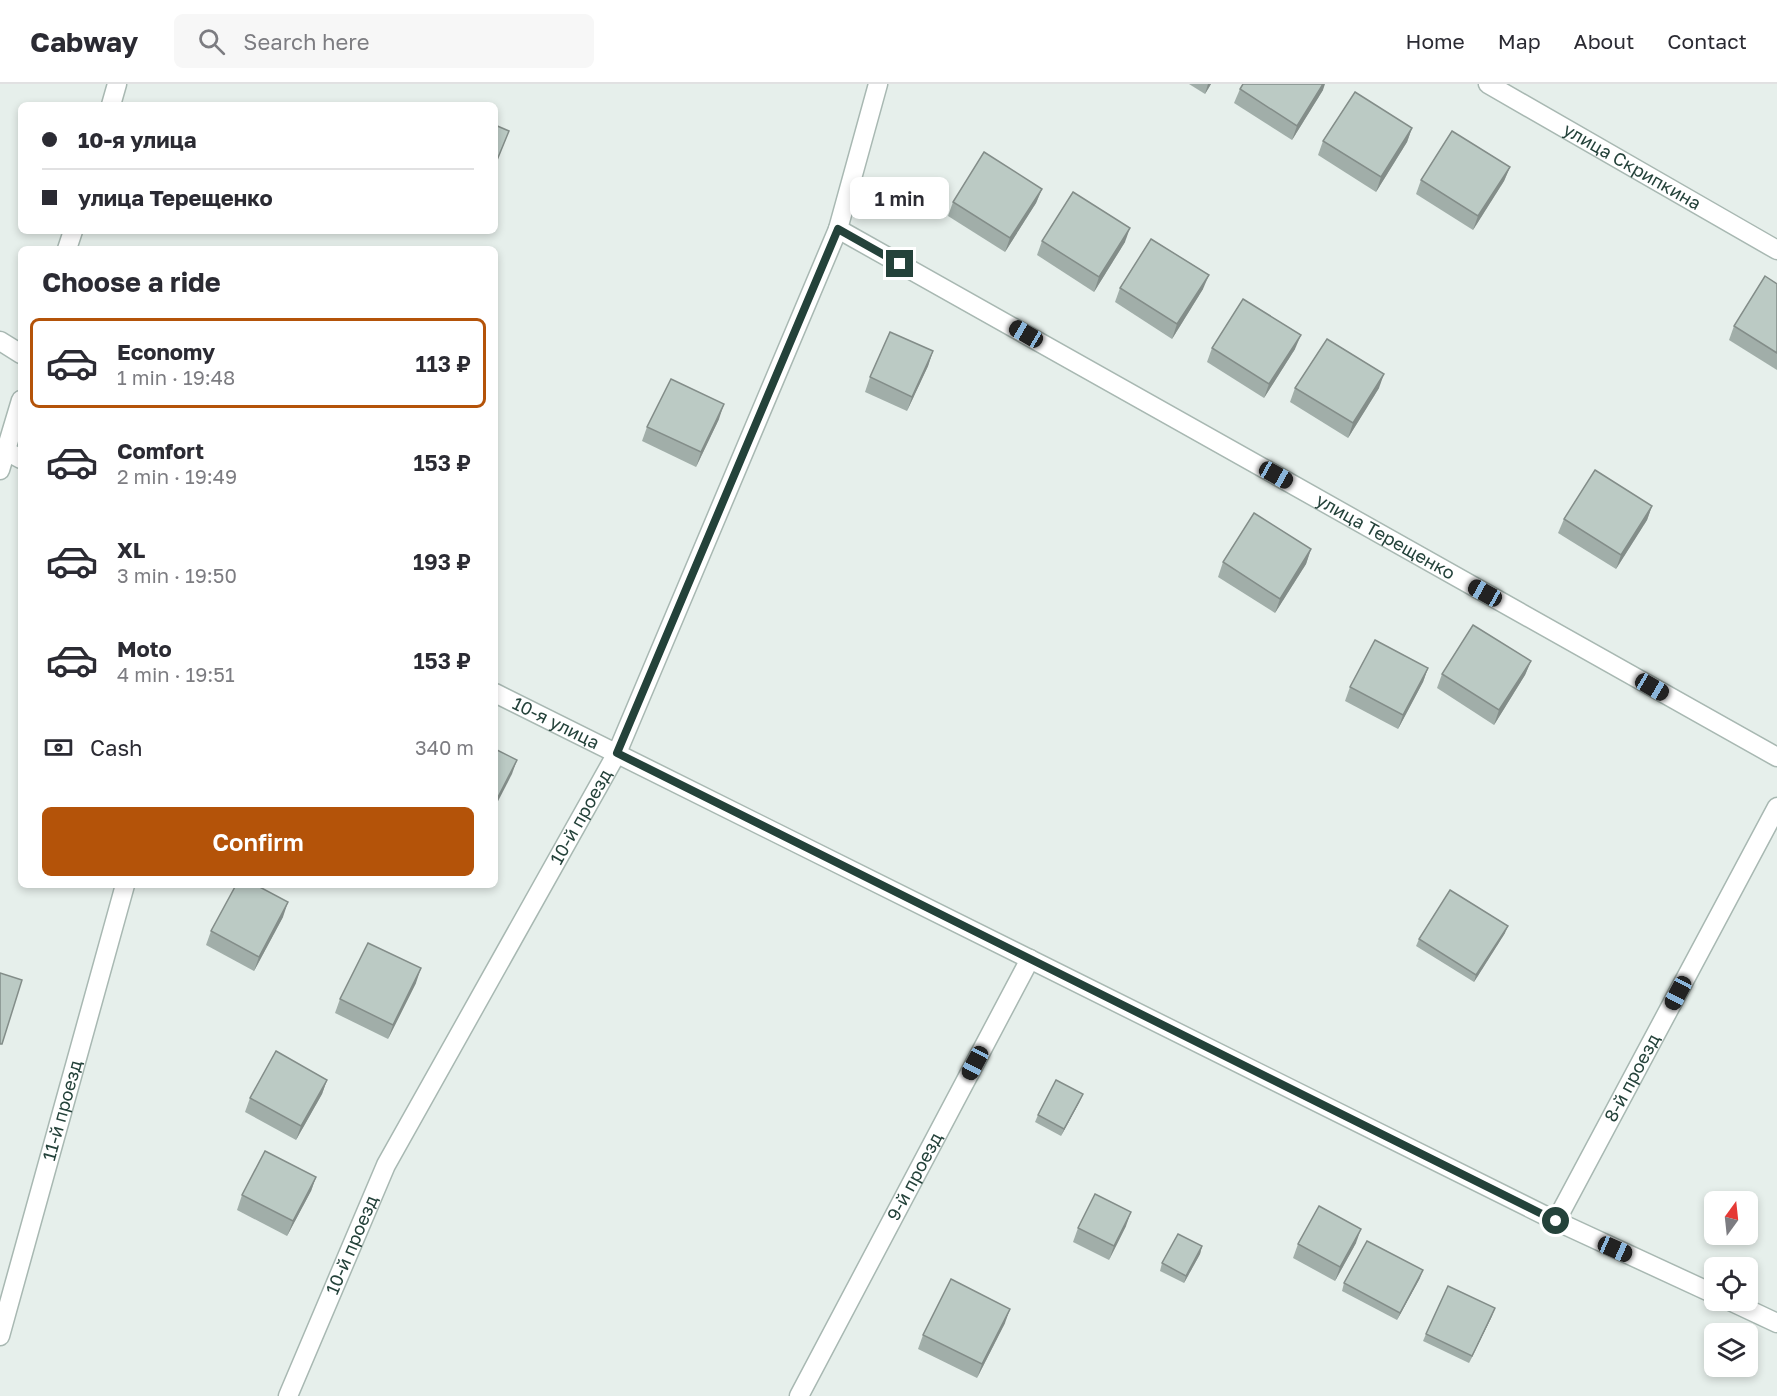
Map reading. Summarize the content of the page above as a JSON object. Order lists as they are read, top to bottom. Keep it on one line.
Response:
{"streets":{"street":["улица Скрипкина","улица Терещенко","10-я улица","10-й проезд","8-й проезд","11-й проезд","9-й проезд"]},"crossings":[["улица Терещенко","10-й проезд"],["10-я улица","10-й проезд"],["10-я улица","8-й проезд"],["10-я улица","9-й проезд"]],"north":"top","page":{"header":"Cabway","search":"Search here","nav":["Home","Map","About","Contact"],"banner":["10-я улица","улица Терещенко"],"bubble":"1 min","heading":"Choose a ride","list":[{"name":"Economy","note":"1 min · 19:48","value":"113 ₽"},{"name":"Comfort","note":"2 min · 19:49","value":"153 ₽"},{"name":"XL","note":"3 min · 19:50","value":"193 ₽"},{"name":"Moto","note":"4 min · 19:51","value":"153 ₽"}],"pay":["Cash","340 m"],"buttons":"Confirm"}}
